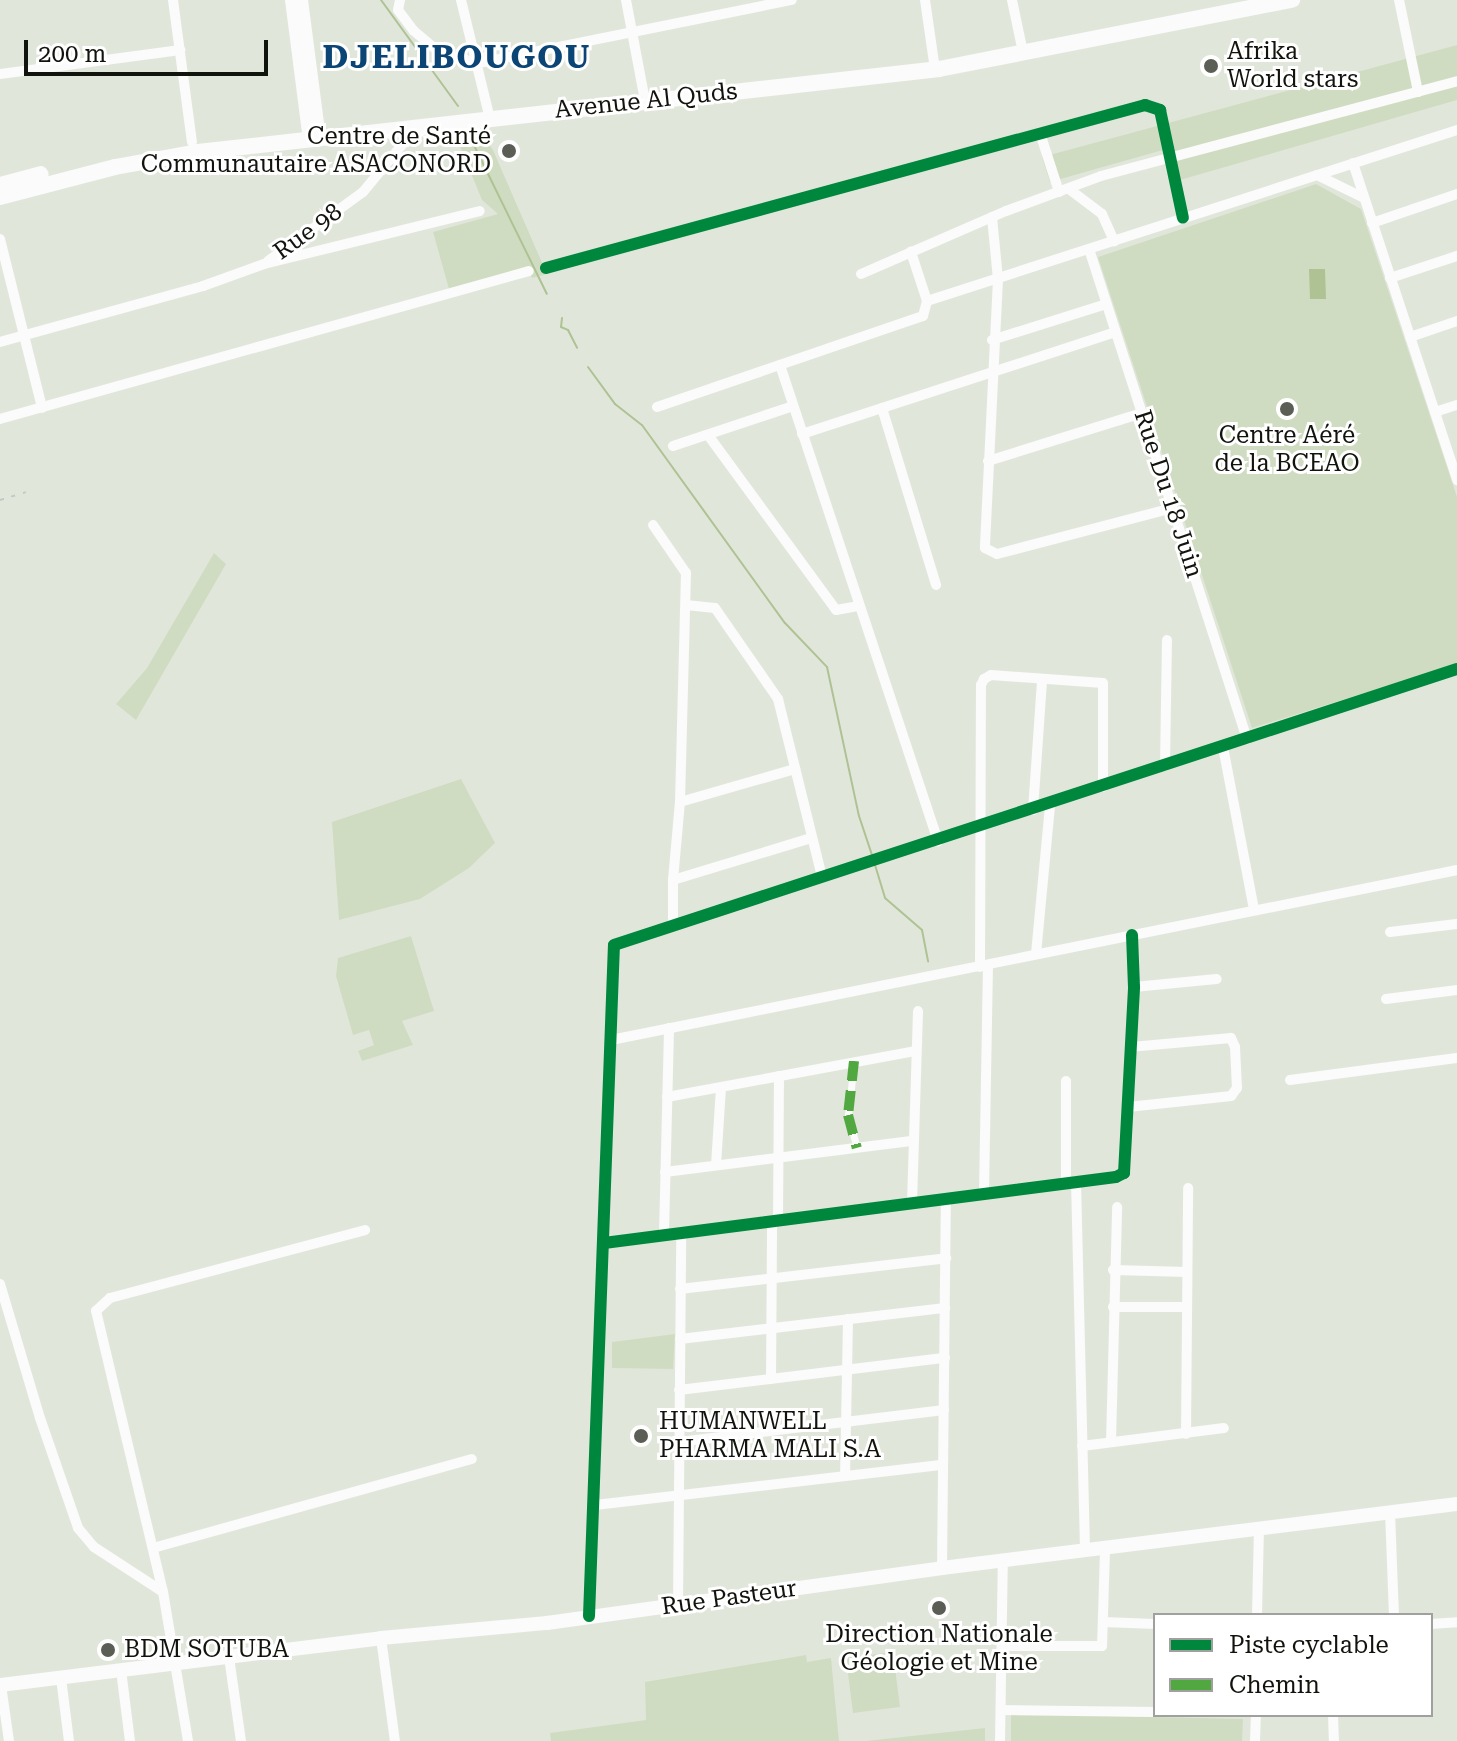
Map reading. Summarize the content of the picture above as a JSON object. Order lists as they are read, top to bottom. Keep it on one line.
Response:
{"streets":{"main road":["Avenue Al Quds","Rue Pasteur"],"street":["Rue 98","Rue Du 18 Juin"]},"crossings":[["Avenue Al Quds","Rue 98"]],"districts":["DJELIBOUGOU"],"places":["Afrika World stars","Centre de Santé Communautaire ASACONORD","Centre Aéré de la BCEAO","HUMANWELL PHARMA MALI S.A","Direction Nationale Géologie et Mine","BDM SOTUBA"],"legend":["Piste cyclable","Chemin"],"scale_bar":"200 m"}
